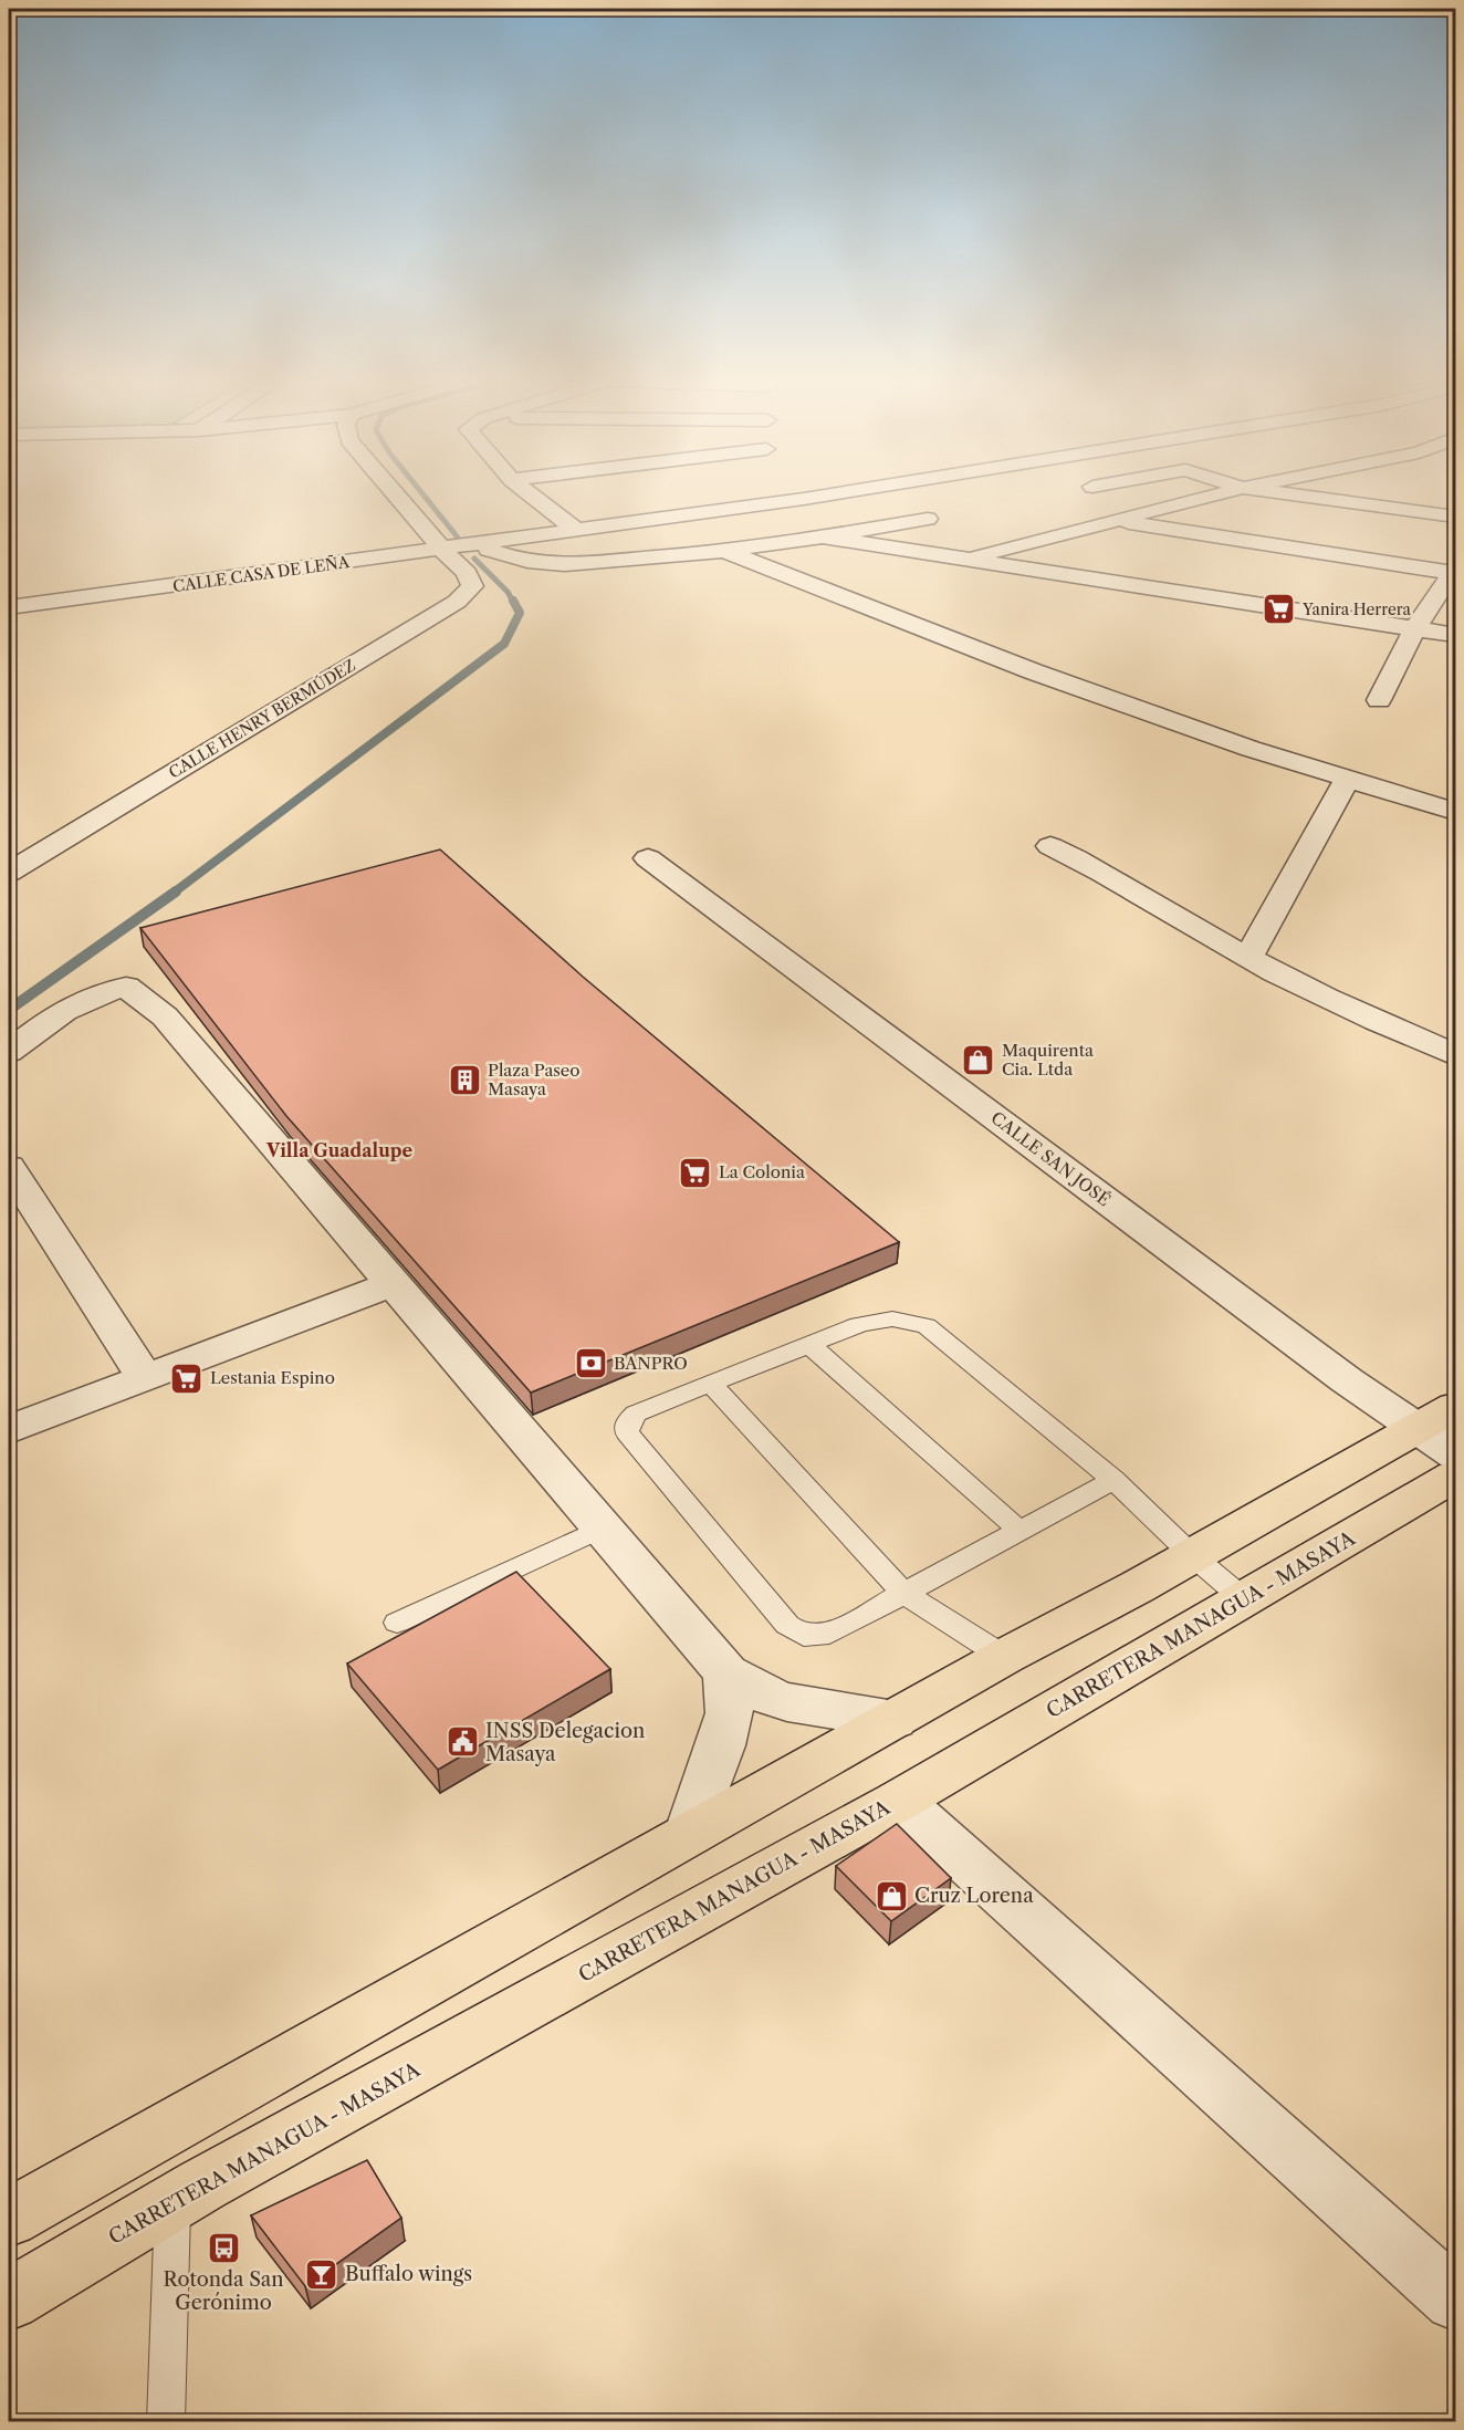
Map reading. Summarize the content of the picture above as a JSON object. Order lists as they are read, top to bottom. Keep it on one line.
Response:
{"streets":{"highway":["CARRETERA MANAGUA - MASAYA"],"street":["CALLE CASA DE LEÑA","CALLE HENRY BERMÚDEZ","CALLE SAN JOSÉ"]},"crossings":[["CALLE CASA DE LEÑA","CALLE HENRY BERMÚDEZ"]],"districts":["Villa Guadalupe"],"places":{"supermarket":["Yanira Herrera","La Colonia","Lestania Espino"],"shop":["Maquirenta Cia. Ltda","Cruz Lorena"],"building":["Plaza Paseo Masaya"],"bank":["BANPRO"],"public building":["INSS Delegacion Masaya"],"bus stop":["Rotonda San Gerónimo"],"bar":["Buffalo wings"]}}
